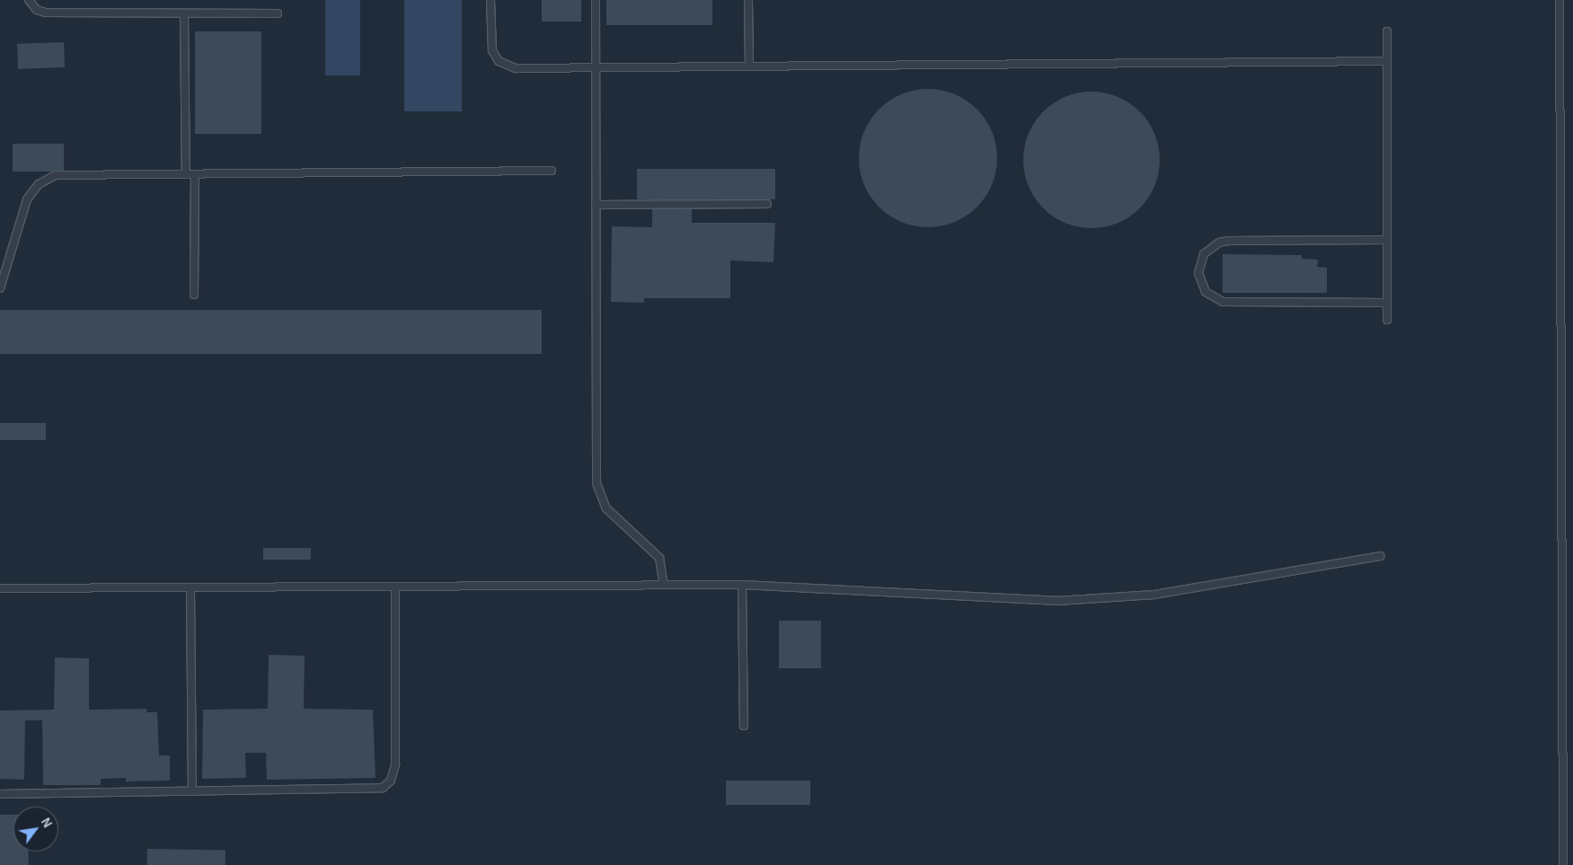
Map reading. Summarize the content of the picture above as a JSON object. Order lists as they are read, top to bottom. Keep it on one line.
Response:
{"north":"top right"}
